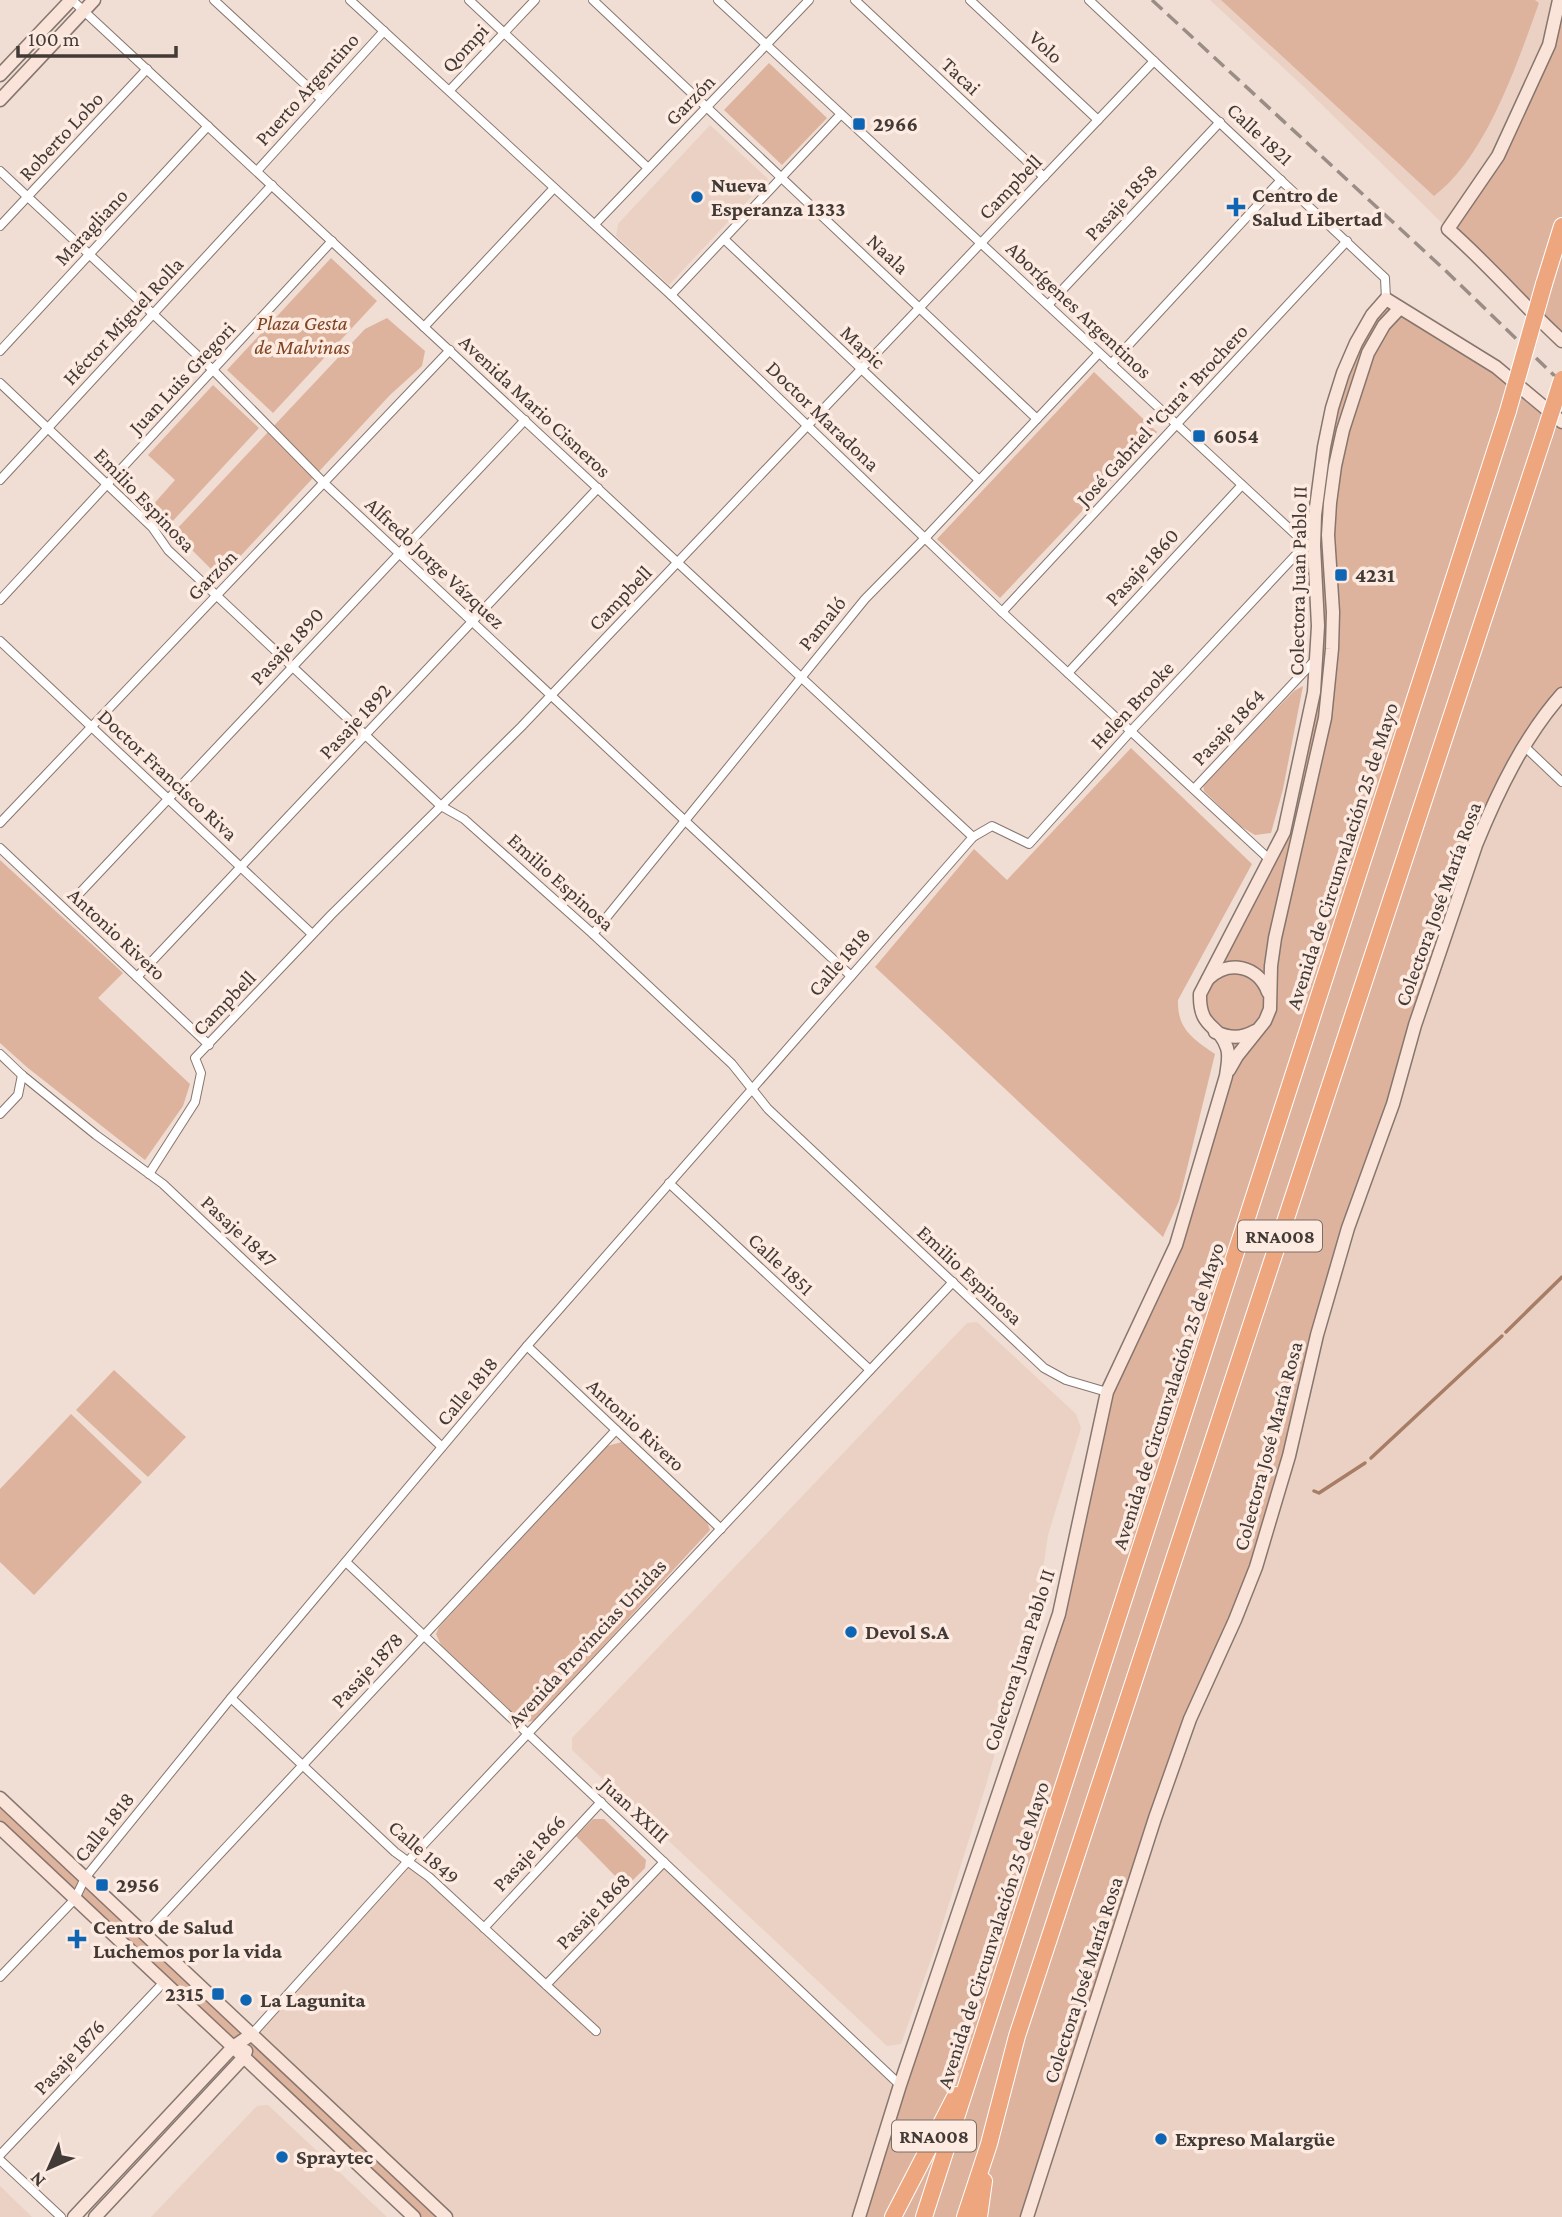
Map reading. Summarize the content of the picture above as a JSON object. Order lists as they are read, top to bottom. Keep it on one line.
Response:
{"streets":{"highway":["Avenida de Circunvalación 25 de Mayo","RNA008"],"main road":["Colectora Juan Pablo II","Colectora José María Rosa","Avenida Provincias Unidas"],"street":["Volo","Qompi","Tacai","Puerto Argentino","Garzón","Calle 1821","Roberto Lobo","Campbell","Pasaje 1858","Maragliano","Naala","Aborígenes Argentinos","Héctor Miguel Rolla","Mapic","Juan Luis Gregori","Avenida Mario Cisneros","José Gabriel \"Cura\" Brochero","Doctor Maradona","Emilio Espinosa","Alfredo Jorge Vázquez","Pasaje 1860","Pamaló","Pasaje 1890","Helen Brooke","Pasaje 1892","Pasaje 1864","Doctor Francisco Riva","Antonio Rivero","Calle 1818","Pasaje 1847","Calle 1851","Pasaje 1878","Juan XXIII","Calle 1849","Pasaje 1866","Pasaje 1868","Pasaje 1876"]},"crossings":[["Volo","Campbell"],["Qompi","Doctor Maradona"],["Tacai","Campbell"],["Puerto Argentino","Avenida Mario Cisneros"],["Puerto Argentino","Doctor Maradona"],["Garzón","Naala"],["Garzón","Aborígenes Argentinos"],["Garzón","Avenida Mario Cisneros"],["Garzón","Doctor Maradona"],["Garzón","Emilio Espinosa"],["Garzón","Alfredo Jorge Vázquez"],["Garzón","Doctor Francisco Riva"],["Calle 1821","Campbell"],["Calle 1821","Pasaje 1858"],["Calle 1821","José Gabriel \"Cura\" Brochero"],["Calle 1821","Colectora Juan Pablo II"],["Roberto Lobo","Avenida Mario Cisneros"],["Roberto Lobo","Alfredo Jorge Vázquez"],["Campbell","Naala"],["Campbell","Aborígenes Argentinos"],["Campbell","Mapic"],["Campbell","Avenida Mario Cisneros"],["Campbell","Doctor Maradona"],["Campbell","Emilio Espinosa"],["Campbell","Alfredo Jorge Vázquez"],["Campbell","Doctor Francisco Riva"],["Campbell","Antonio Rivero"],["Campbell","Pasaje 1847"],["Pasaje 1858","Aborígenes Argentinos"],["Maragliano","Avenida Mario Cisneros"],["Maragliano","Alfredo Jorge Vázquez"],["Naala","Pamaló"],["Aborígenes Argentinos","José Gabriel \"Cura\" Brochero"],["Aborígenes Argentinos","Pasaje 1860"],["Aborígenes Argentinos","Colectora Juan Pablo II"],["Aborígenes Argentinos","Pamaló"],["Aborígenes Argentinos","Helen Brooke"],["Héctor Miguel Rolla","Avenida Mario Cisneros"],["Héctor Miguel Rolla","Emilio Espinosa"],["Héctor Miguel Rolla","Alfredo Jorge Vázquez"],["Mapic","Pamaló"],["Juan Luis Gregori","Avenida Mario Cisneros"],["Juan Luis Gregori","Emilio Espinosa"],["Juan Luis Gregori","Alfredo Jorge Vázquez"],["Avenida Mario Cisneros","Pamaló"],["Avenida Mario Cisneros","Pasaje 1890"],["Avenida Mario Cisneros","Helen Brooke"],["Avenida Mario Cisneros","Pasaje 1892"],["Avenida Mario Cisneros","Calle 1818"],["José Gabriel \"Cura\" Brochero","Doctor Maradona"],["Doctor Maradona","Pasaje 1860"],["Doctor Maradona","Colectora Juan Pablo II"],["Doctor Maradona","Pamaló"],["Doctor Maradona","Helen Brooke"],["Doctor Maradona","Pasaje 1864"],["Emilio Espinosa","Colectora Juan Pablo II"],["Emilio Espinosa","Pamaló"],["Emilio Espinosa","Pasaje 1890"],["Emilio Espinosa","Pasaje 1892"],["Emilio Espinosa","Calle 1818"],["Emilio Espinosa","Avenida Provincias Unidas"],["Alfredo Jorge Vázquez","Pamaló"],["Alfredo Jorge Vázquez","Pasaje 1890"],["Alfredo Jorge Vázquez","Pasaje 1892"],["Alfredo Jorge Vázquez","Calle 1818"],["Colectora Juan Pablo II","Helen Brooke"],["Colectora Juan Pablo II","Pasaje 1864"],["Colectora Juan Pablo II","Juan XXIII"],["Pasaje 1890","Doctor Francisco Riva"],["Helen Brooke","Calle 1818"],["Pasaje 1892","Doctor Francisco Riva"],["Pasaje 1892","Antonio Rivero"],["Avenida de Circunvalación 25 de Mayo","RNA008"],["Antonio Rivero","Calle 1818"],["Antonio Rivero","Avenida Provincias Unidas"],["Antonio Rivero","Pasaje 1878"],["Calle 1818","Pasaje 1847"],["Calle 1818","Calle 1851"],["Calle 1818","Juan XXIII"],["Calle 1818","Calle 1849"],["Calle 1851","Avenida Provincias Unidas"],["Avenida Provincias Unidas","Juan XXIII"],["Avenida Provincias Unidas","Calle 1849"],["Pasaje 1878","Juan XXIII"],["Pasaje 1878","Calle 1849"],["Juan XXIII","Pasaje 1866"],["Juan XXIII","Pasaje 1868"],["Calle 1849","Pasaje 1866"],["Calle 1849","Pasaje 1868"]],"parks":["Plaza Gesta de Malvinas"],"places":{"transit":["2966","6054","4231","2956","2315"],"other":["Nueva Esperanza 1333","Devol S.A","La Lagunita","Expreso Malargüe","Spraytec"],"health":["Centro de Salud Libertad","Centro de Salud Luchemos por la vida"]},"scale_bar":"100 m","north":"bottom left"}
